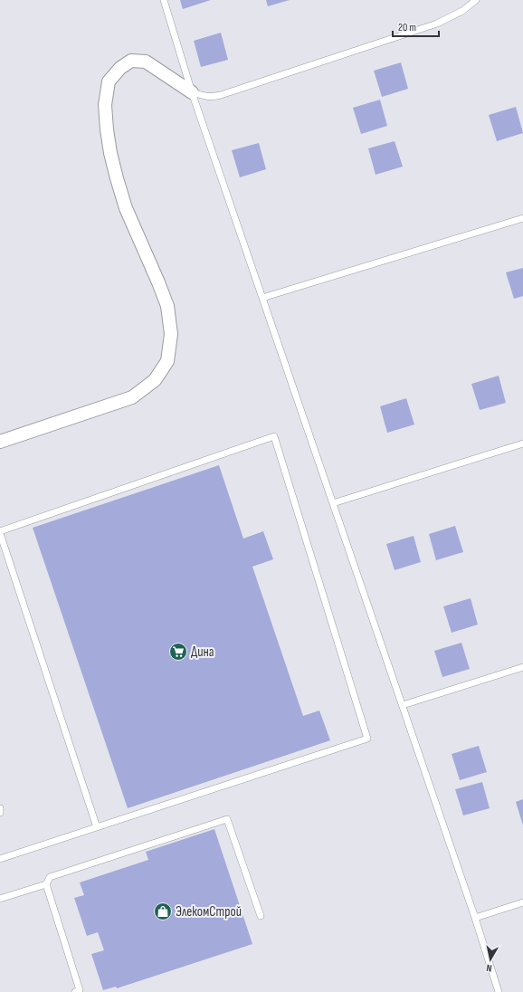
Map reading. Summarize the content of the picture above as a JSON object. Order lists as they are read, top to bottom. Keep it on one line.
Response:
{"places":{"supermarket":["Дина"],"shop":["ЭлекомСтрой"]},"scale_bar":"20 m","north":"bottom"}
